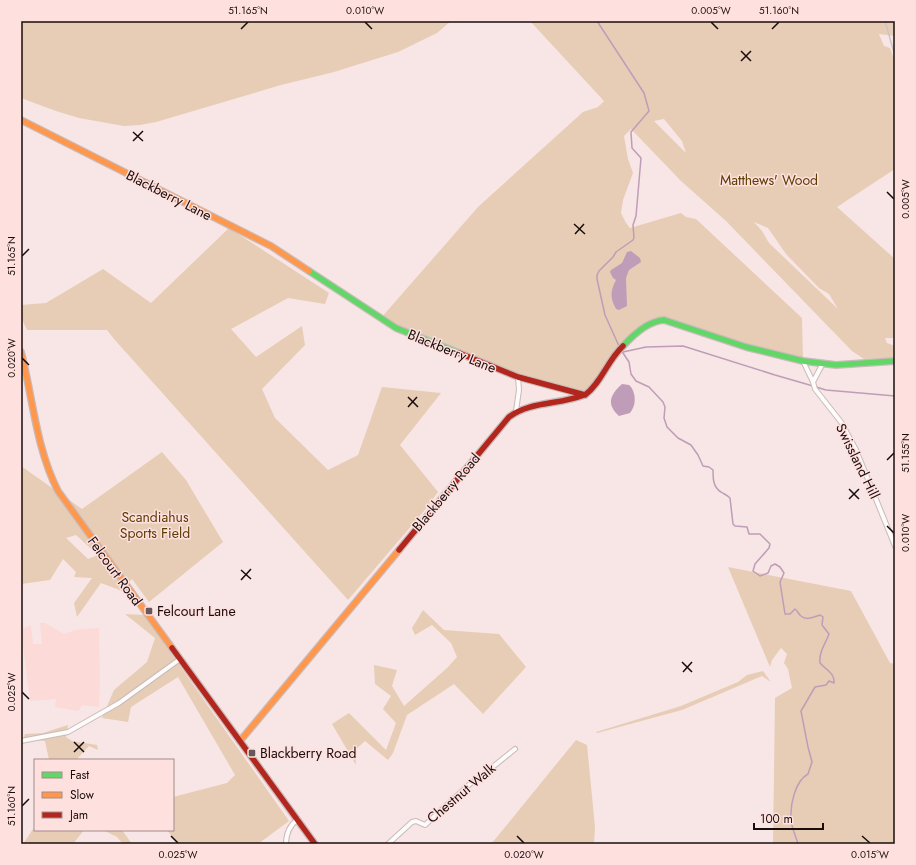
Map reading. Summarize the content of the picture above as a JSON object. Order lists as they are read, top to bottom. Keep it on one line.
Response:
{"streets":{"street":["Blackberry Lane","Swissland Hill","Blackberry Road","Felcourt Road","Chestnut Walk"]},"crossings":[["Blackberry Lane","Blackberry Road"],["Blackberry Road","Felcourt Road"]],"parks":["Matthews' Wood","Scandiahus Sports Field"],"places":{"transit":["Felcourt Lane","Blackberry Road"]},"legend":["Fast","Slow","Jam"],"scale_bar":"100 m","coordinates":["51.165°N","0.010°W","0.005°W","51.160°N","0.020°W","51.155°N","0.025°W","0.015°W"]}
